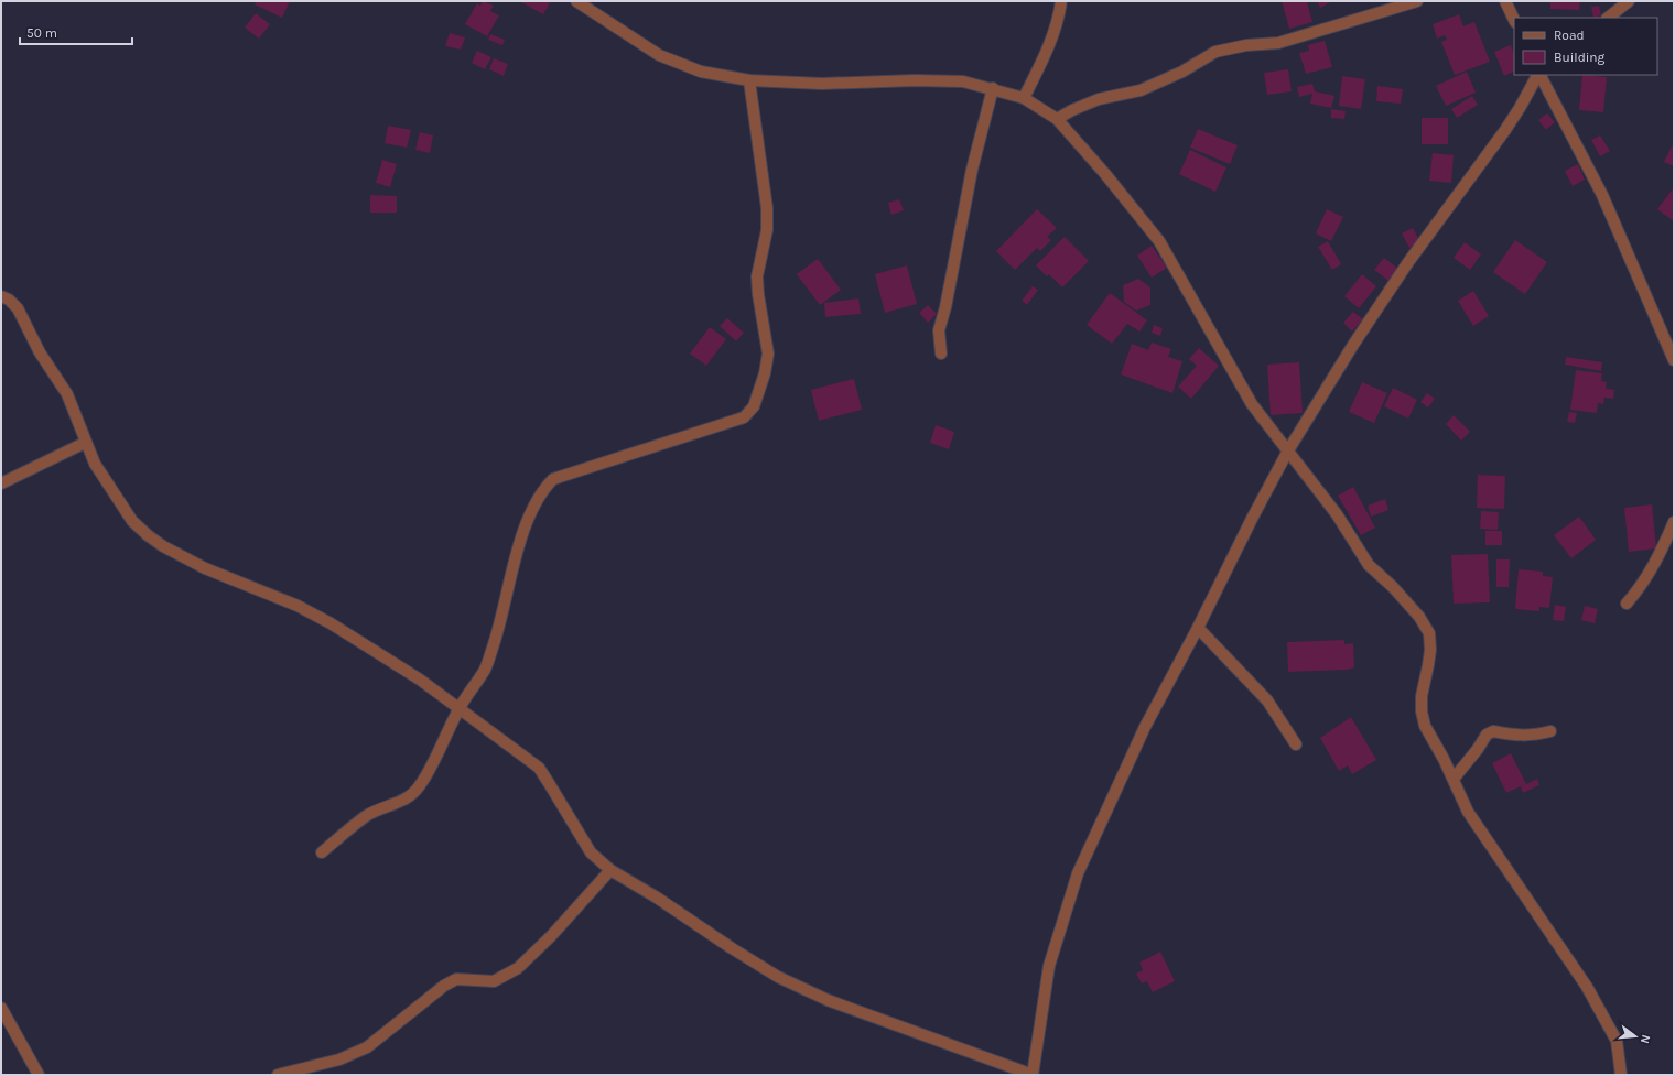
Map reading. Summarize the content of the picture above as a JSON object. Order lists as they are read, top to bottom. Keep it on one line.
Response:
{"legend":["Road","Building"],"scale_bar":"50 m","north":"right"}
